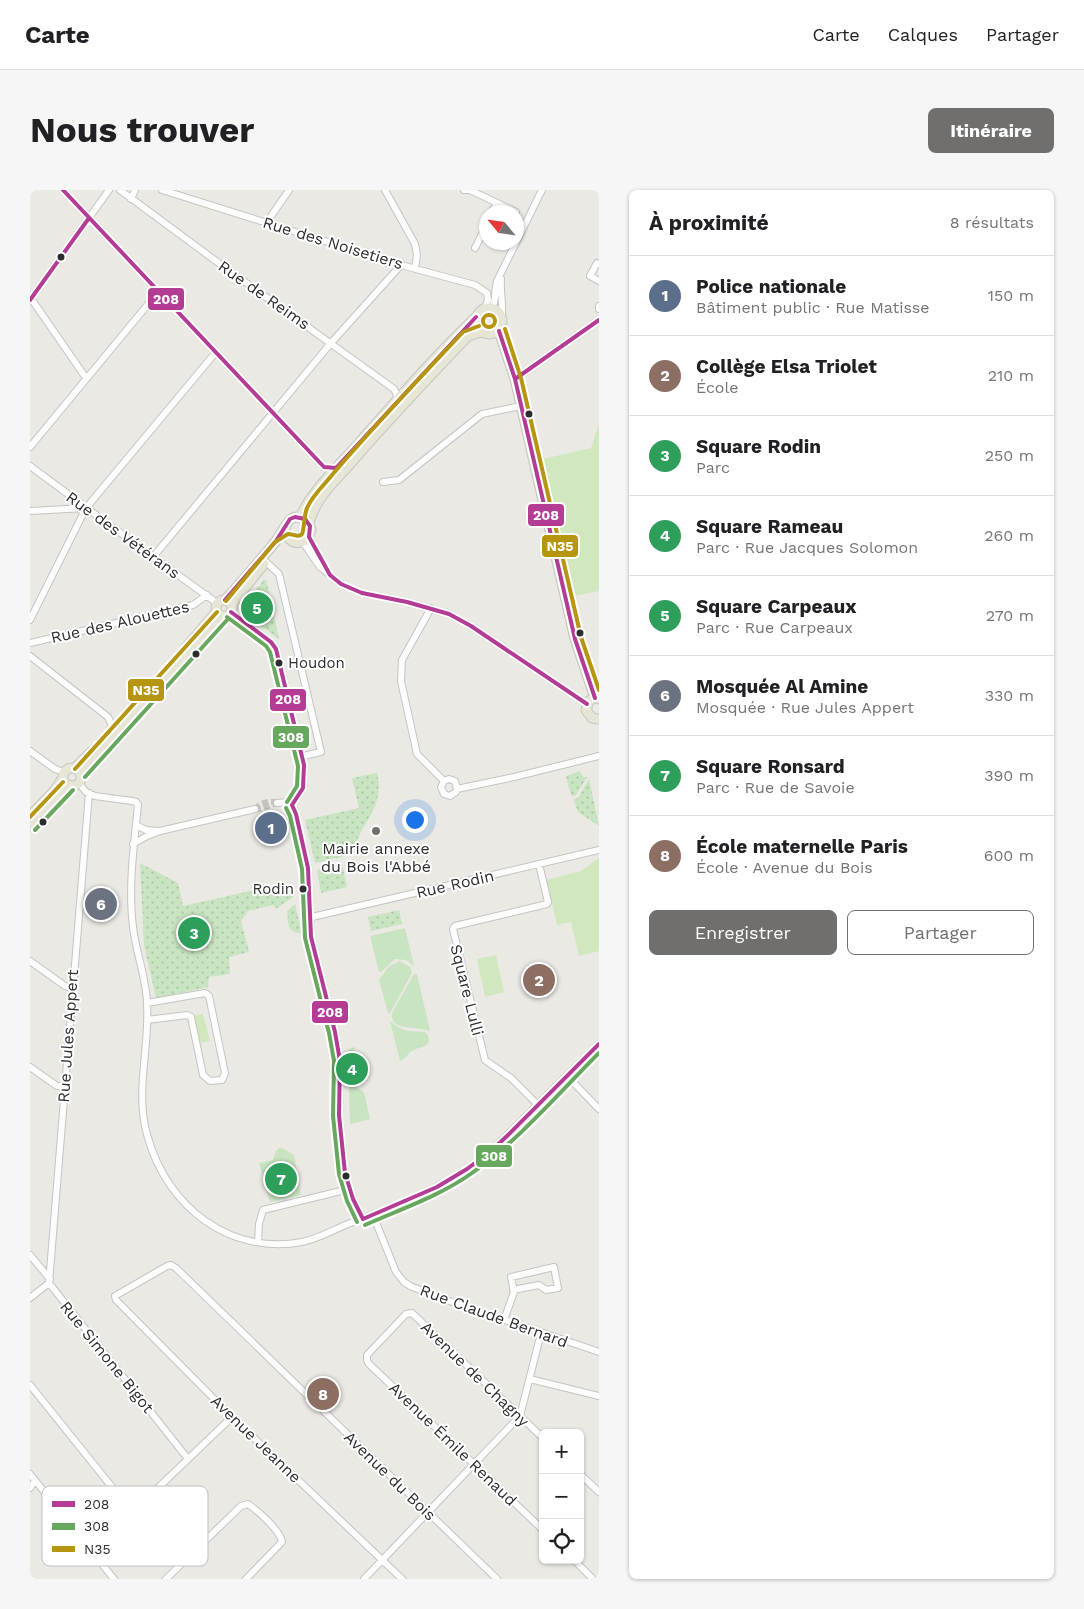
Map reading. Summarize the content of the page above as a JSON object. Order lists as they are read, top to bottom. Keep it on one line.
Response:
{"streets":{"street":["Rue des Noisetiers","Rue de Reims","Rue des Vétérans","Rue des Alouettes","Rue Rodin","Square Lulli","Rue Jules Appert","Rue Claude Bernard","Rue Simone Bigot","Avenue de Chagny","Avenue Jeanne","Avenue Émile Renaud","Avenue du Bois"]},"crossings":[["Rue des Vétérans","Rue des Alouettes"],["Rue Rodin","Square Lulli"],["Rue Jules Appert","Rue Simone Bigot"],["Avenue de Chagny","Avenue Émile Renaud"],["Avenue Jeanne","Avenue du Bois"]],"places":["Houdon","Mairie annexe du Bois l'Abbé","Rodin"],"lines":["transit line 208","transit line N35","transit line 308"],"legend":["208","308","N35"],"north":"top left","page":{"header":"Carte","nav":["Carte","Calques","Partager"],"buttons":["Itinéraire",["Enregistrer","Partager"]],"title":"Nous trouver","heading":["À proximité","8 résultats"],"list":[{"mark":"1","name":"Police nationale","note":"Bâtiment public · Rue Matisse","value":"150 m"},{"mark":"2","name":"Collège Elsa Triolet","note":"École","value":"210 m"},{"mark":"3","name":"Square Rodin","note":"Parc","value":"250 m"},{"mark":"4","name":"Square Rameau","note":"Parc · Rue Jacques Solomon","value":"260 m"},{"mark":"5","name":"Square Carpeaux","note":"Parc · Rue Carpeaux","value":"270 m"},{"mark":"6","name":"Mosquée Al Amine","note":"Mosquée · Rue Jules Appert","value":"330 m"},{"mark":"7","name":"Square Ronsard","note":"Parc · Rue de Savoie","value":"390 m"},{"mark":"8","name":"École maternelle Paris","note":"École · Avenue du Bois","value":"600 m"}],"pins":["5","1","6","3","2","4","7","8"],"map_buttons":["+","−"]}}
